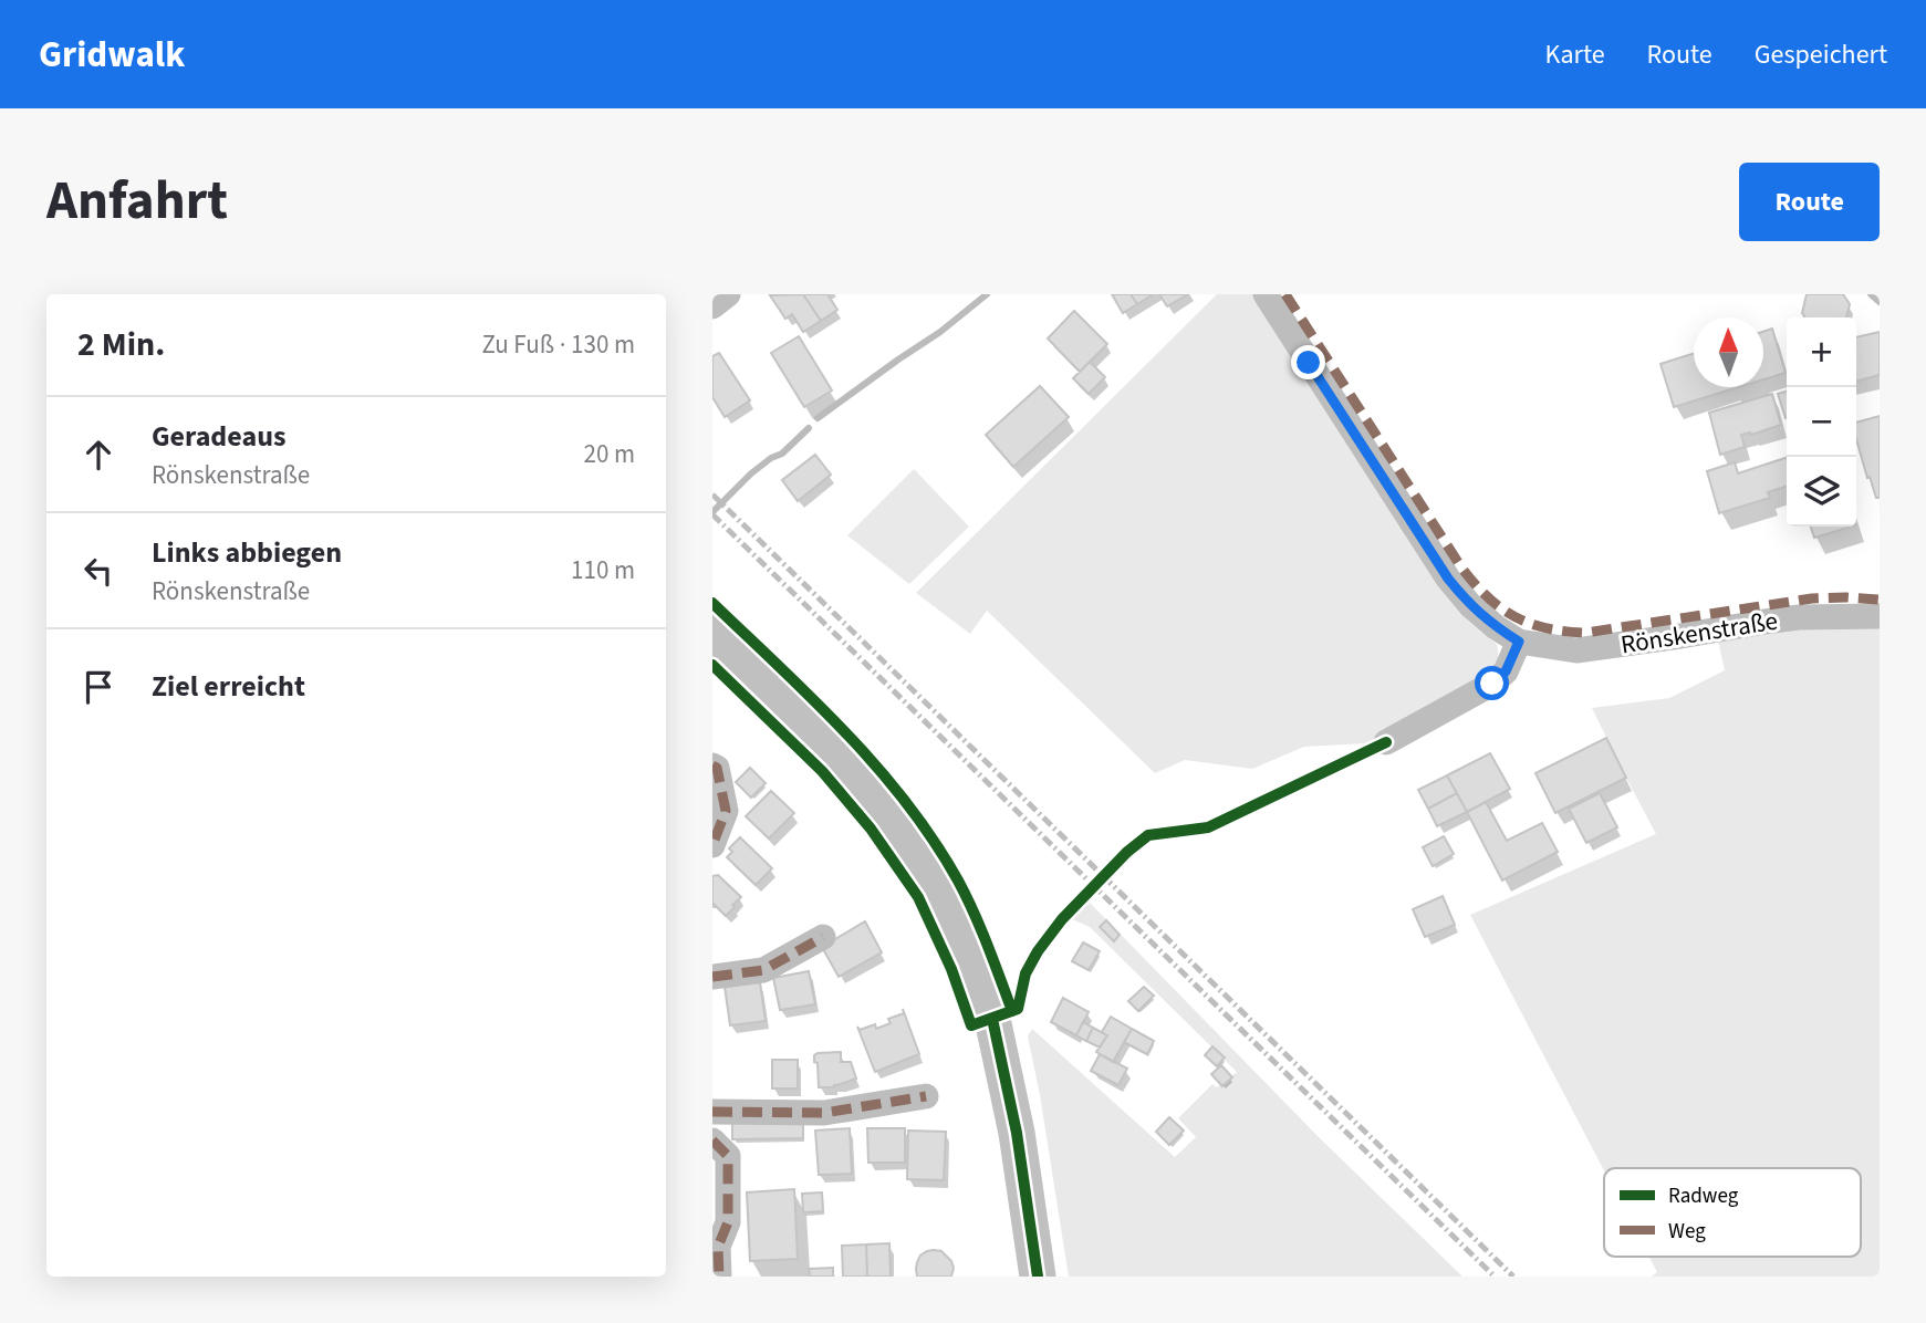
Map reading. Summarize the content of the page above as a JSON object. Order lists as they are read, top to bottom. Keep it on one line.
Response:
{"streets":{"street":["Rönskenstraße"]},"legend":["Radweg","Weg"],"north":"top","page":{"header":"Gridwalk","nav":["Karte","Route","Gespeichert"],"title":"Anfahrt","buttons":"Route","heading":["2 Min.","Zu Fuß · 130 m"],"map_buttons":["+","−"],"list":[["Geradeaus","Rönskenstraße","20 m"],["Links abbiegen","Rönskenstraße","110 m"],"Ziel erreicht"]}}
